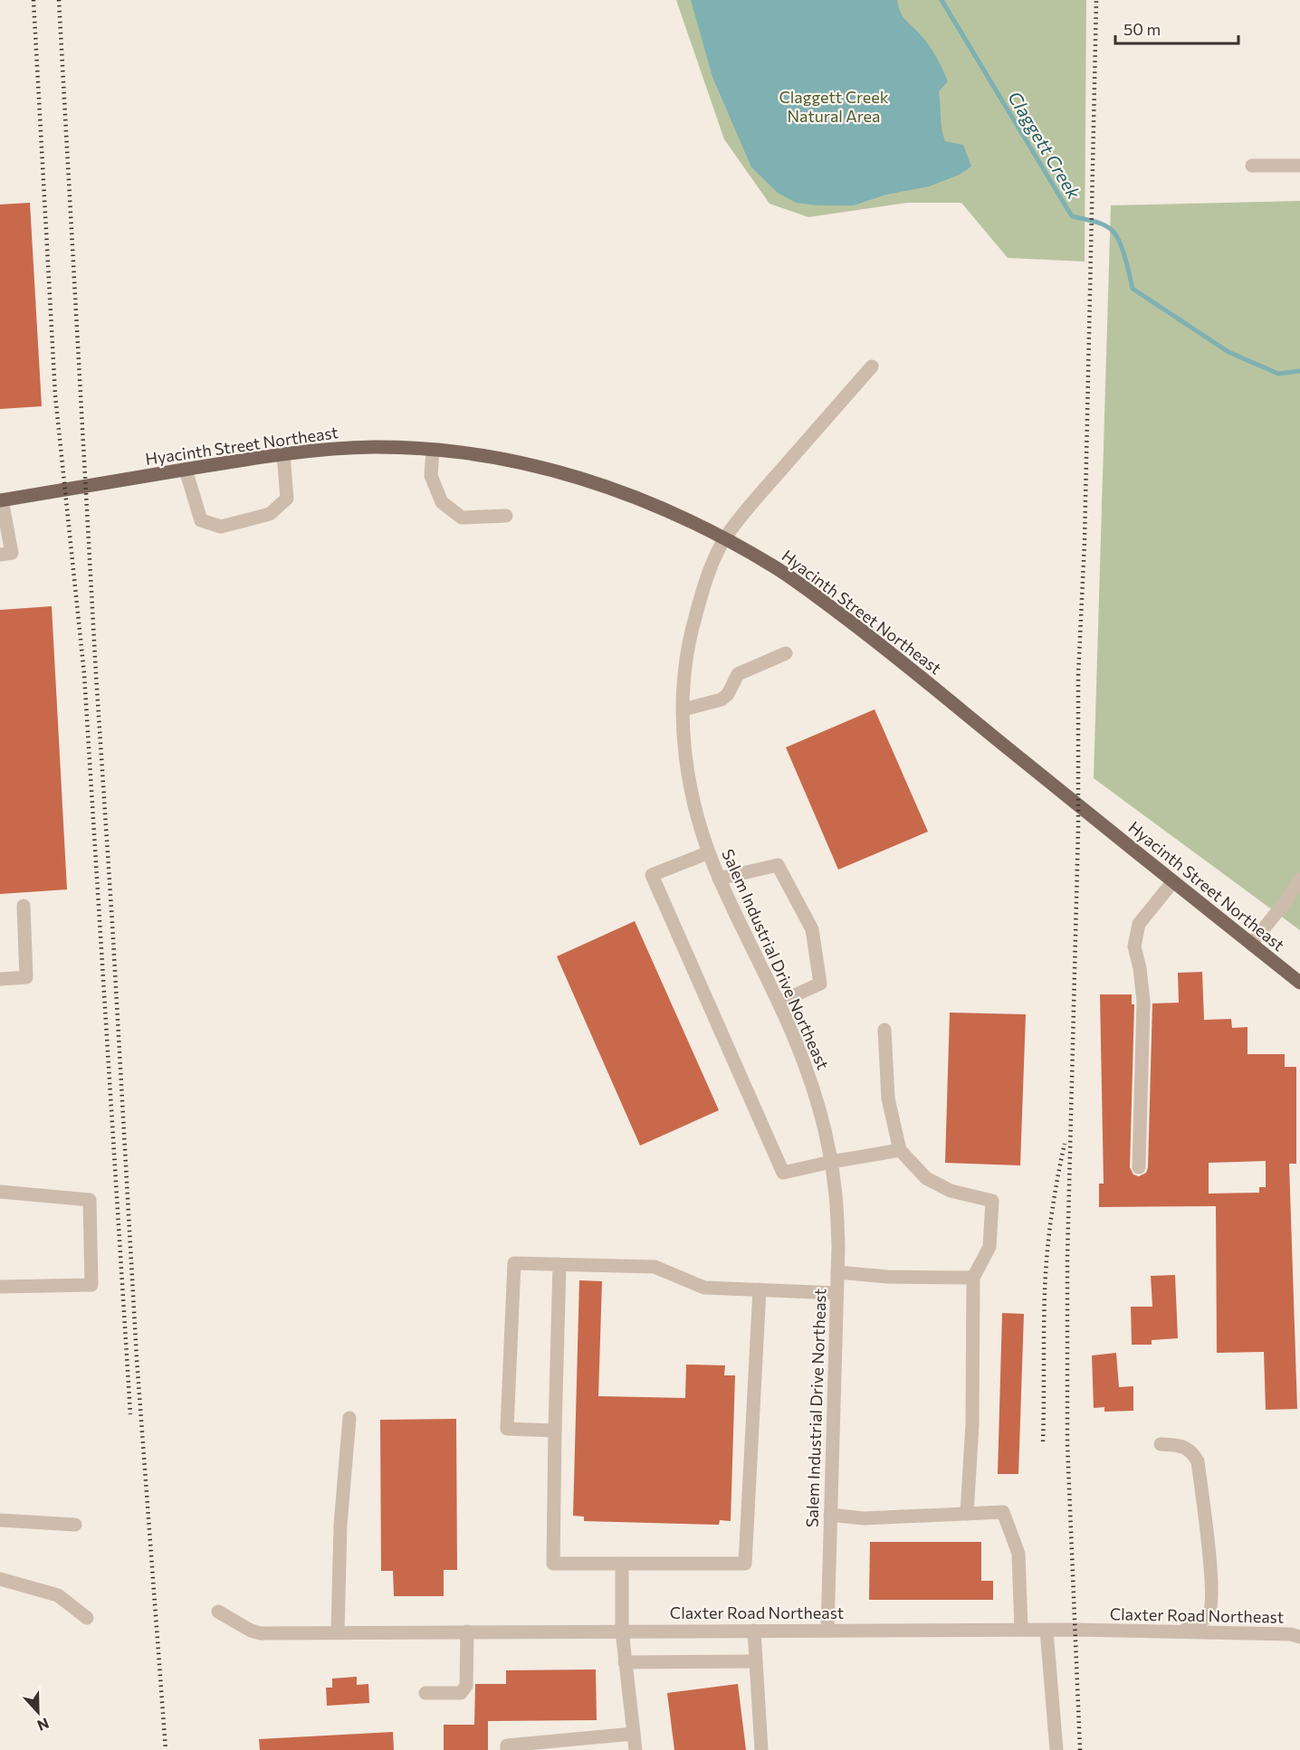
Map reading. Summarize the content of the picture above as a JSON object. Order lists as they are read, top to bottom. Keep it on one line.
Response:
{"streets":{"main road":["Hyacinth Street Northeast"],"street":["Salem Industrial Drive Northeast","Claxter Road Northeast"]},"crossings":[["Hyacinth Street Northeast","Salem Industrial Drive Northeast"],["Salem Industrial Drive Northeast","Claxter Road Northeast"]],"water":["Claggett Creek"],"parks":["Claggett Creek Natural Area"],"scale_bar":"50 m","north":"bottom"}
